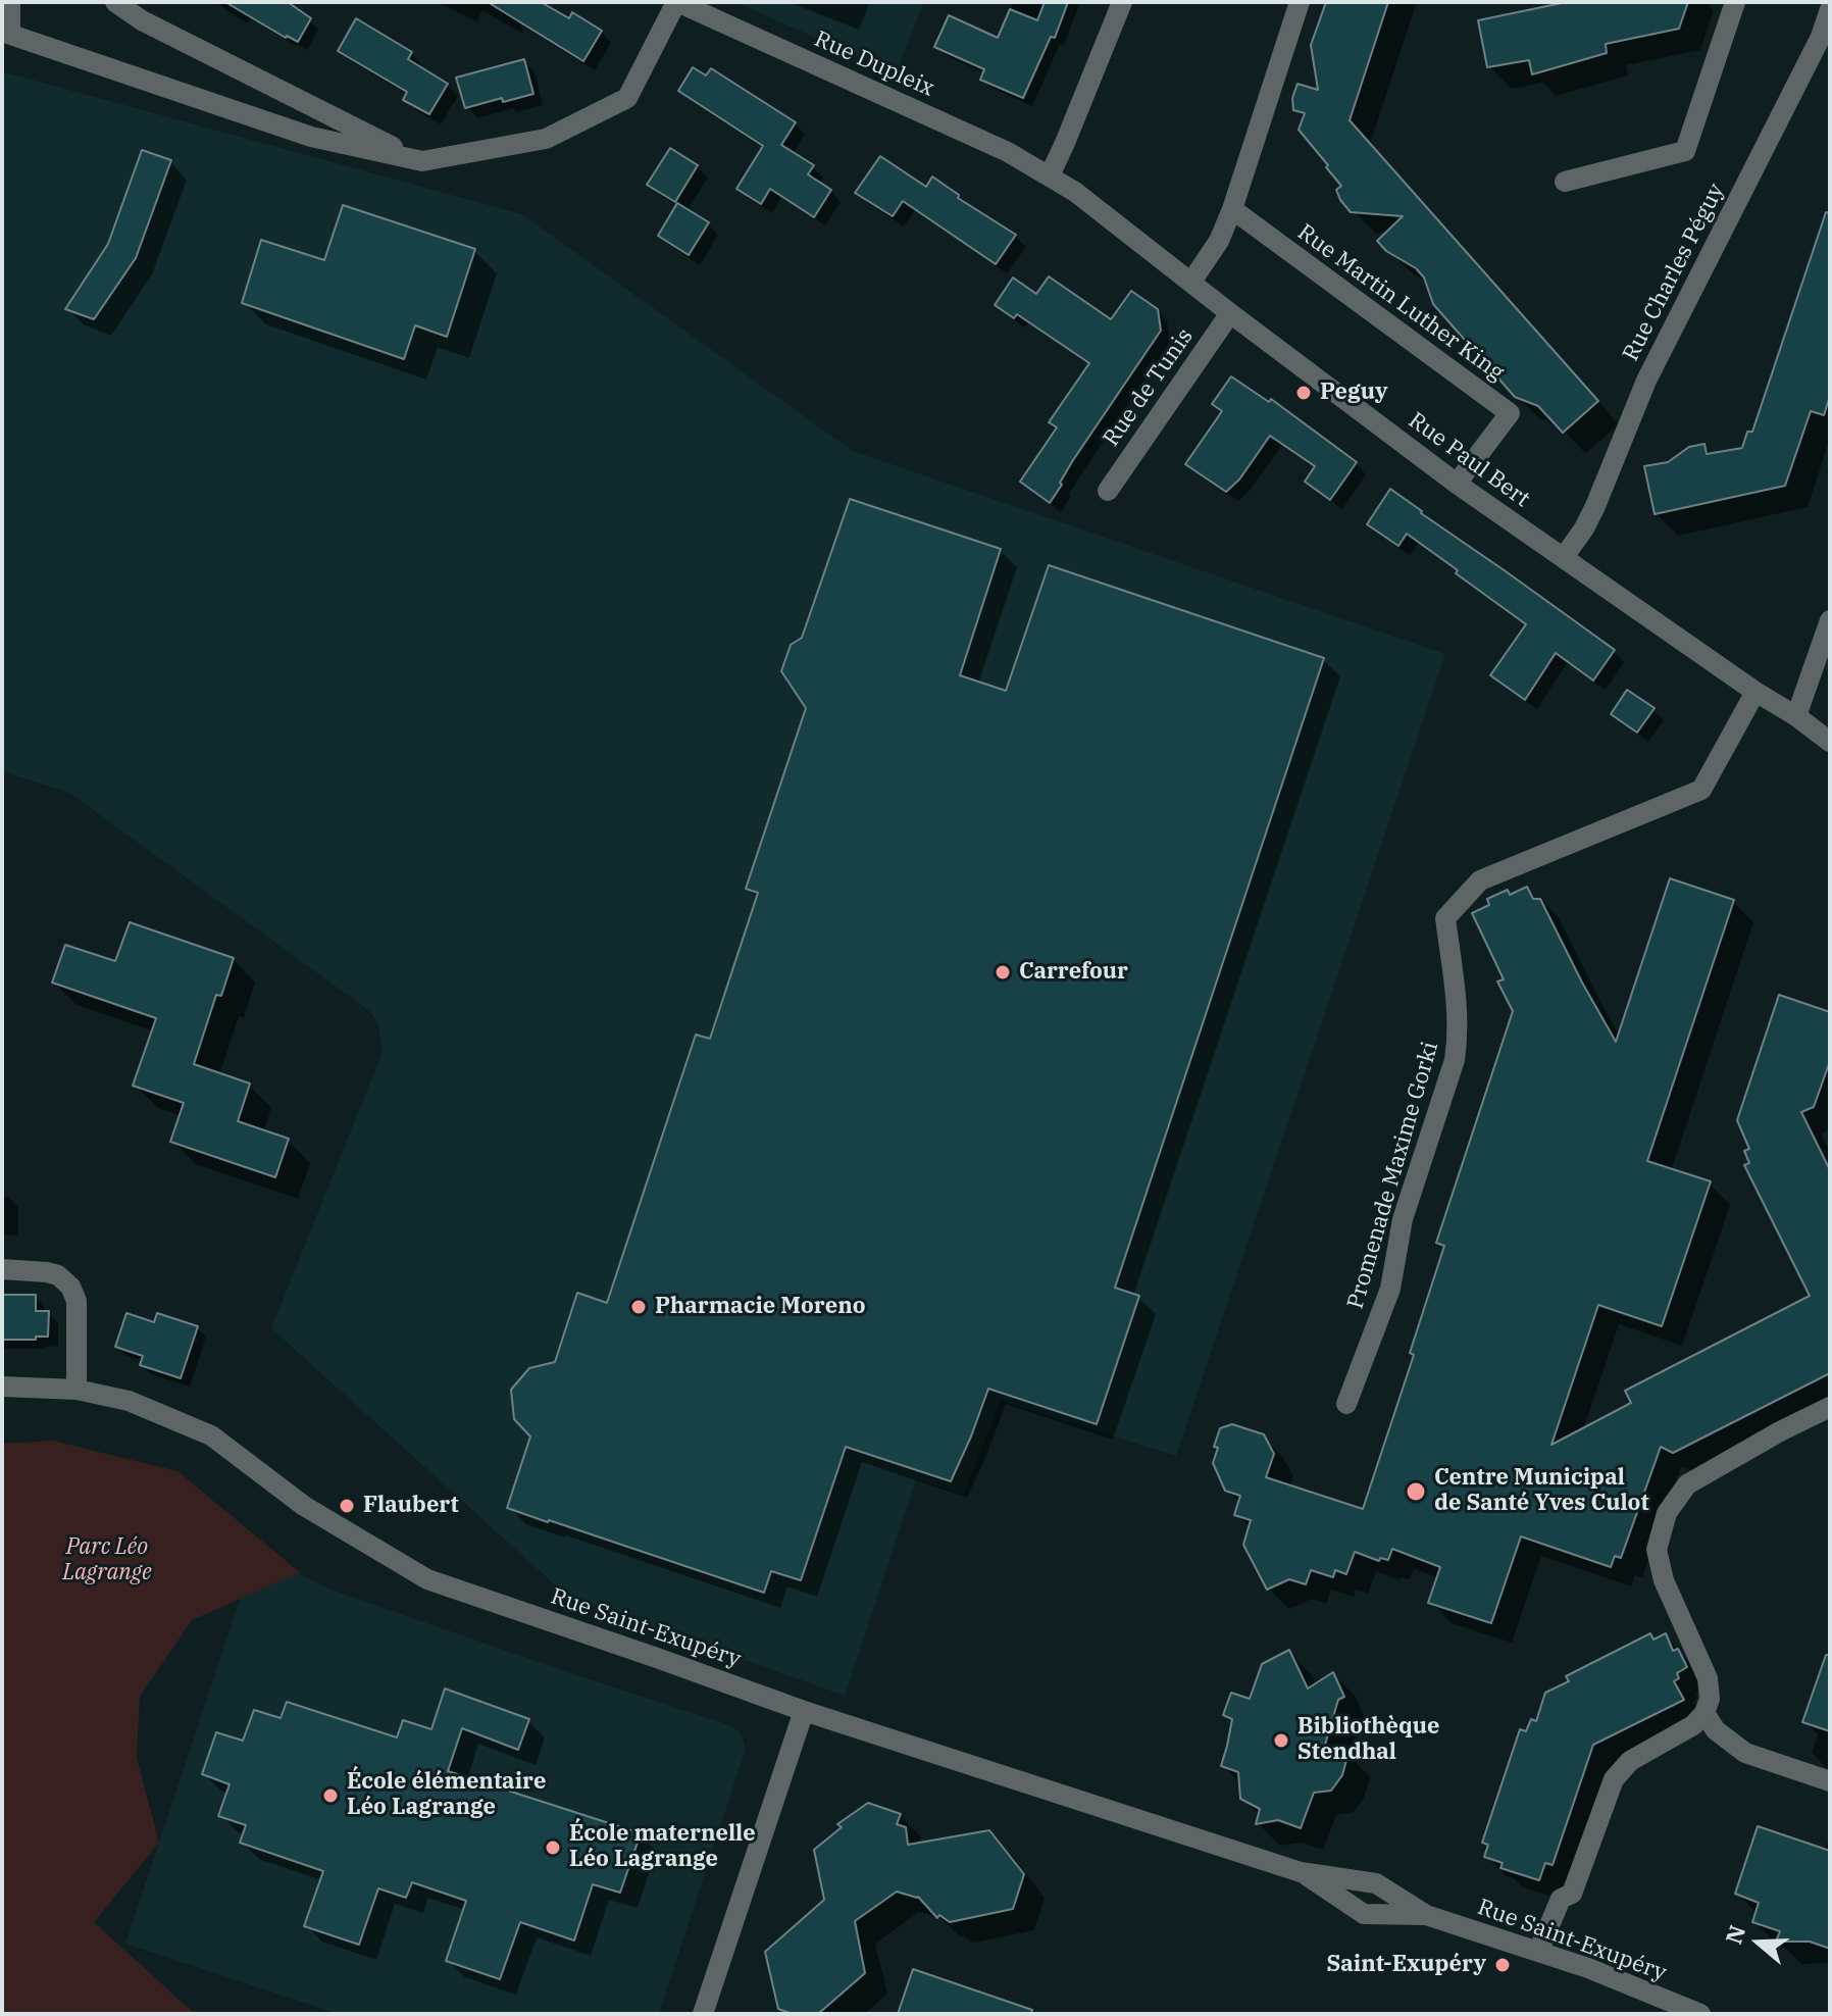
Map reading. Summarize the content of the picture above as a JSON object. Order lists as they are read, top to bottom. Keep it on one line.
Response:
{"streets":{"street":["Rue Dupleix","Rue Charles Péguy","Rue Martin Luther King","Rue de Tunis","Rue Paul Bert","Promenade Maxime Gorki","Rue Saint-Exupéry"]},"crossings":[["Rue Dupleix","Rue Paul Bert"],["Rue Charles Péguy","Rue Paul Bert"],["Rue Martin Luther King","Rue Paul Bert"],["Rue de Tunis","Rue Paul Bert"],["Rue Paul Bert","Promenade Maxime Gorki"]],"parks":["Parc Léo Lagrange"],"places":["Peguy","Carrefour","Pharmacie Moreno","Centre Municipal de Santé Yves Culot","Flaubert","Bibliothèque Stendhal","École élémentaire Léo Lagrange","École maternelle Léo Lagrange","Saint-Exupéry"],"north":"left"}
